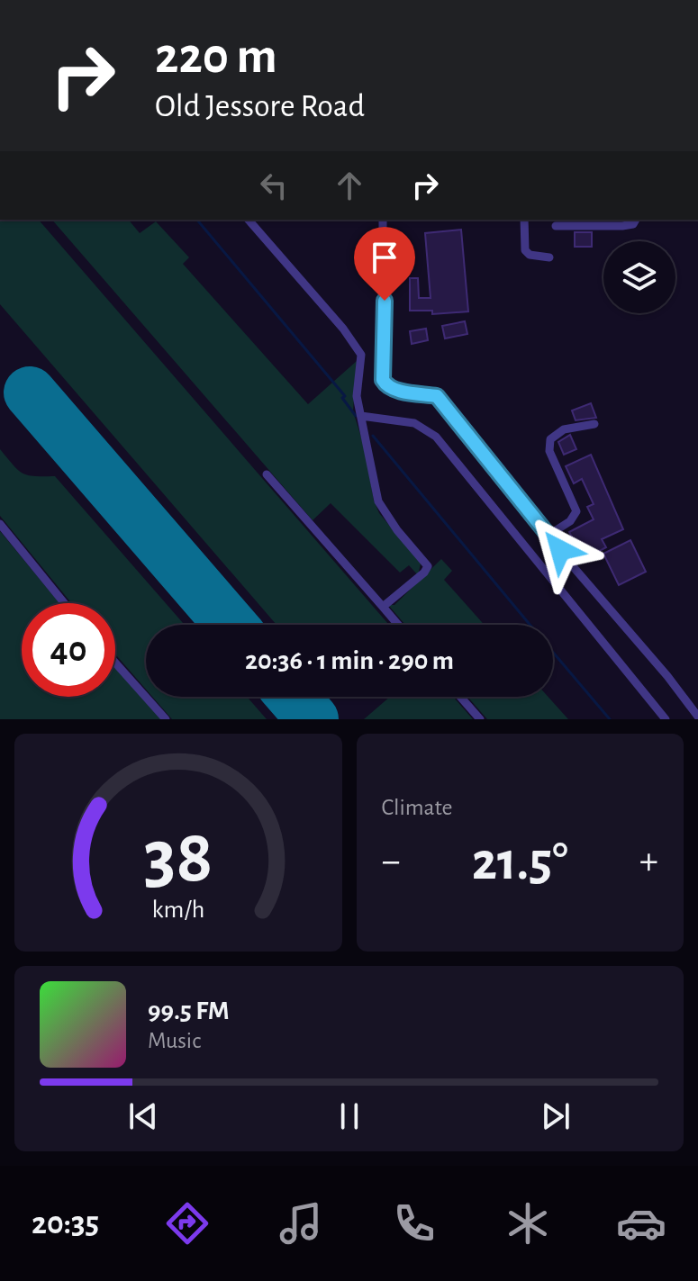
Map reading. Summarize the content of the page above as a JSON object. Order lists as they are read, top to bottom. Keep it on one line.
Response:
{"page":{"turn":["220 m","Old Jessore Road"],"limit":"40","trip":"20:36 · 1 min · 290 m","tile":"Climate","heat":["−","21.5°","+"],"song":["99.5 FM","Music"],"tabs":"20:35","gauge":["38","km/h"]}}
